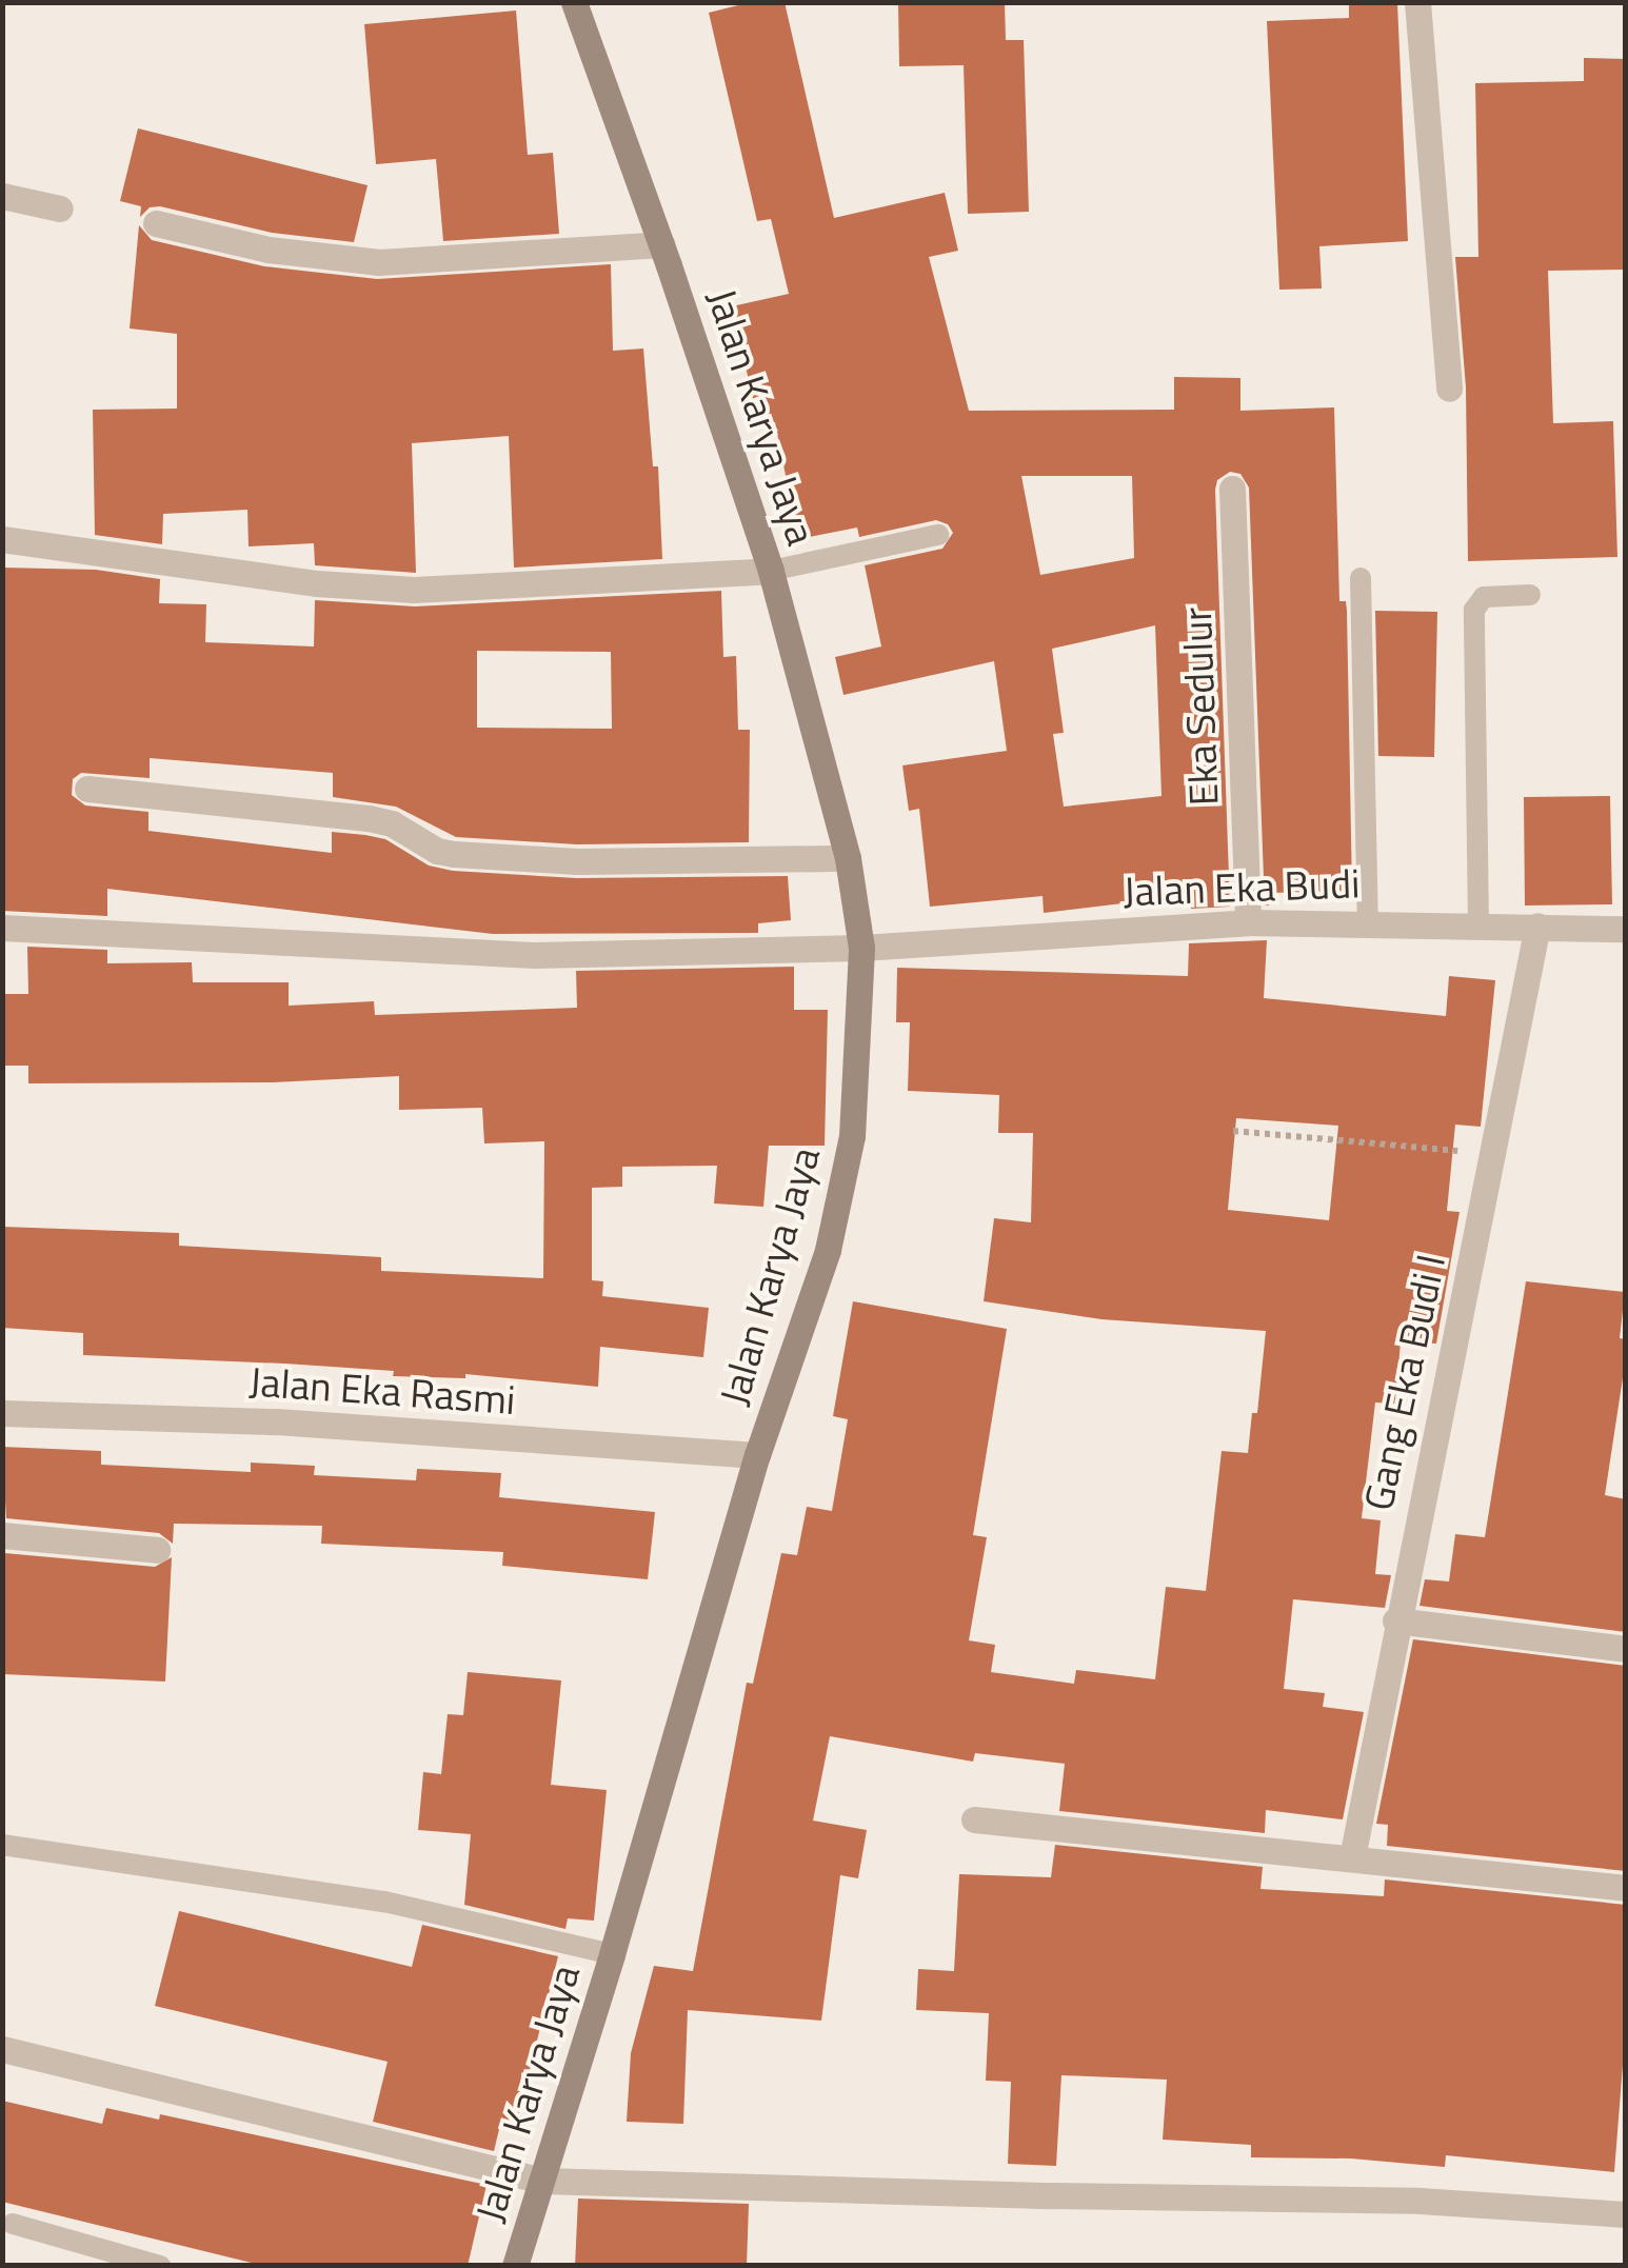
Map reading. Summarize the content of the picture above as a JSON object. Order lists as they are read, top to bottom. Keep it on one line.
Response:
{"streets":{"main road":["Jalan Karya Jaya"],"street":["Eka Sedulur","Jalan Eka Budi","Gang Eka Budi I","Jalan Eka Rasmi"]},"crossings":[["Jalan Karya Jaya","Jalan Eka Budi"],["Jalan Karya Jaya","Jalan Eka Rasmi"],["Eka Sedulur","Jalan Eka Budi"],["Jalan Eka Budi","Gang Eka Budi I"]]}
